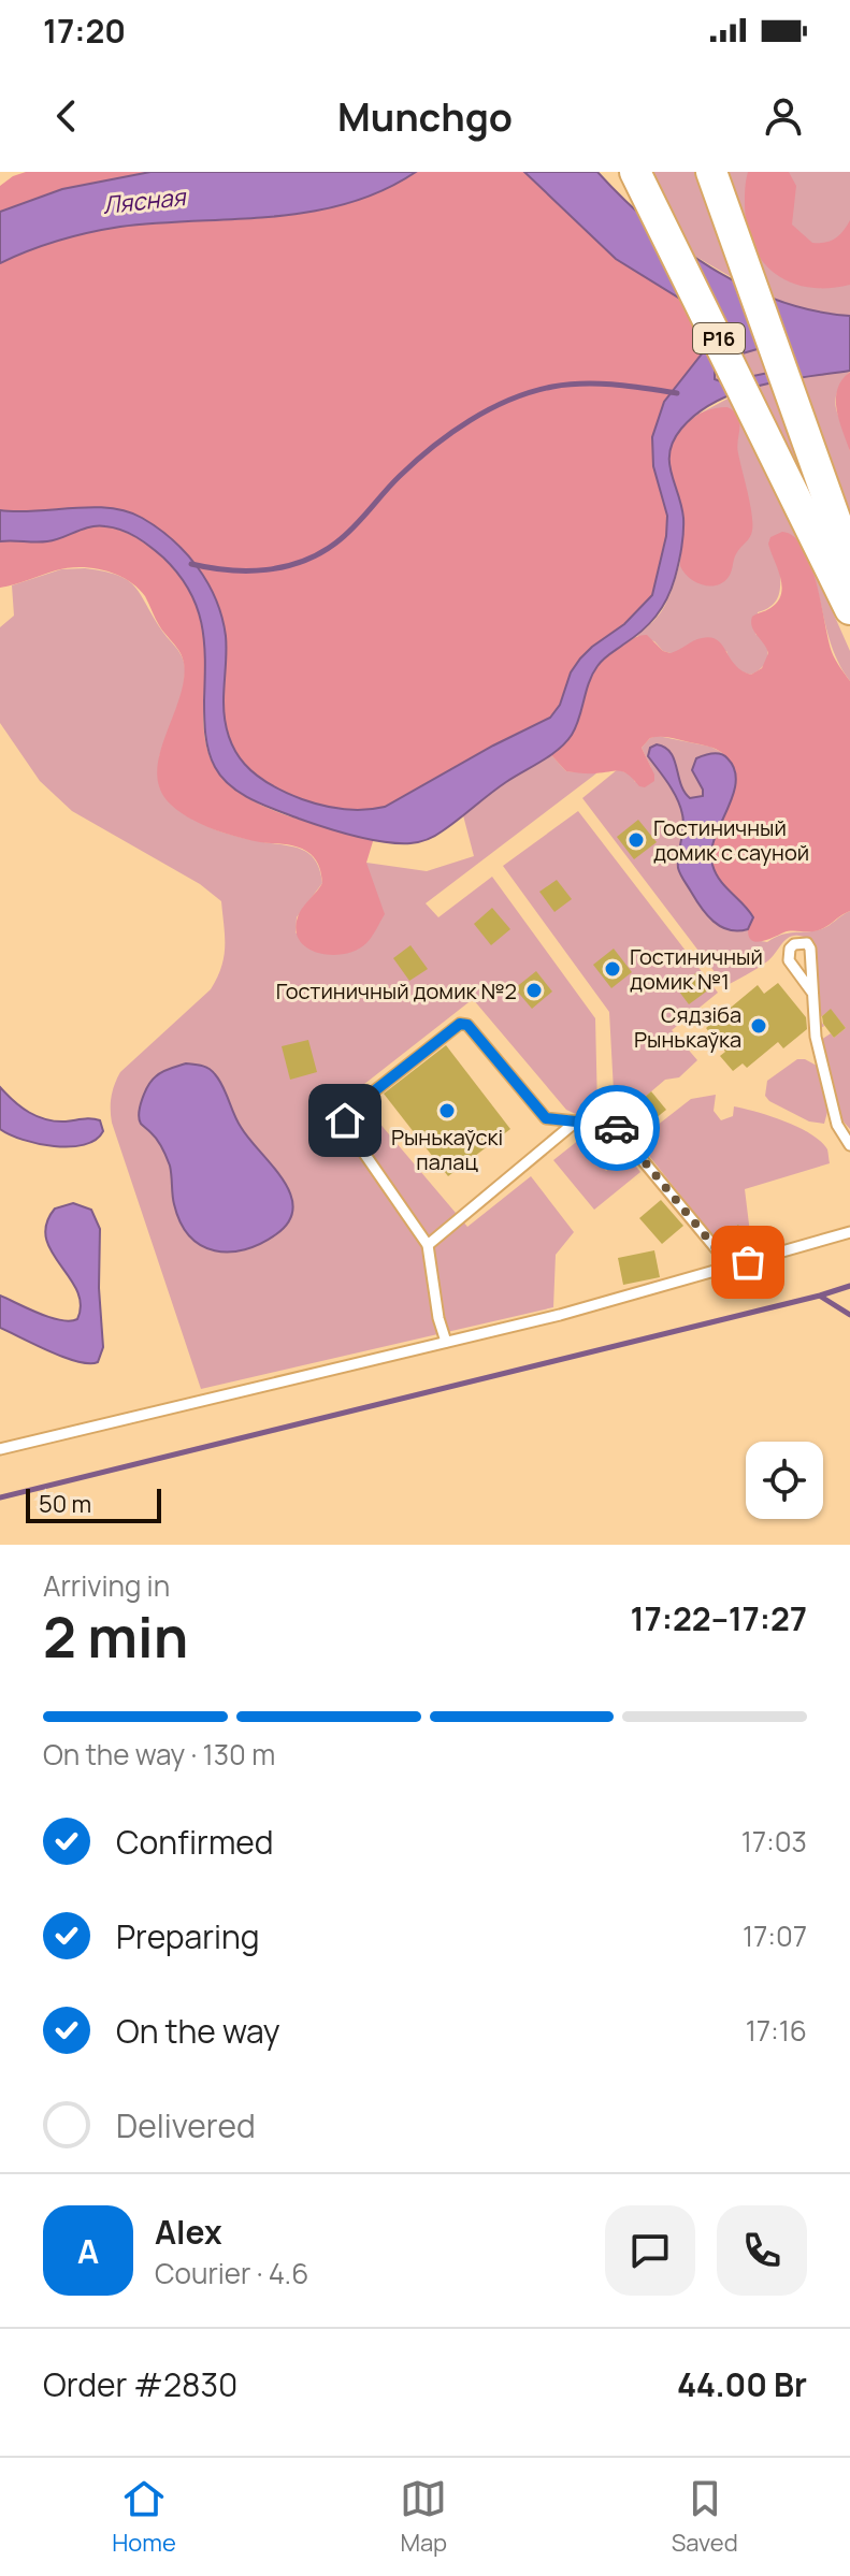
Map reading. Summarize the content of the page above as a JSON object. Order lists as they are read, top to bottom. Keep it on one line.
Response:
{"streets":{"main road":["Р16"]},"water":["Лясная"],"places":["Гостиничный домик с сауной","Гостиничный домик №1","Гостиничный домик №2","Сядзіба Рынькаўка","Рынькаўскi палац"],"scale_bar":"50 m","page":{"status":"17:20","header":"Munchgo","scale":"50 m","heading":["2 min","Arriving in","17:22–17:27"],"panel":["Alex","Courier · 4.6","Order #2830","44.00 Br"],"bar":"On the way · 130 m","list":[["Confirmed","17:03"],["Preparing","17:07"],["On the way","17:16"],"Delivered"],"round":"A","tabs":["Home","Map","Saved"]}}
